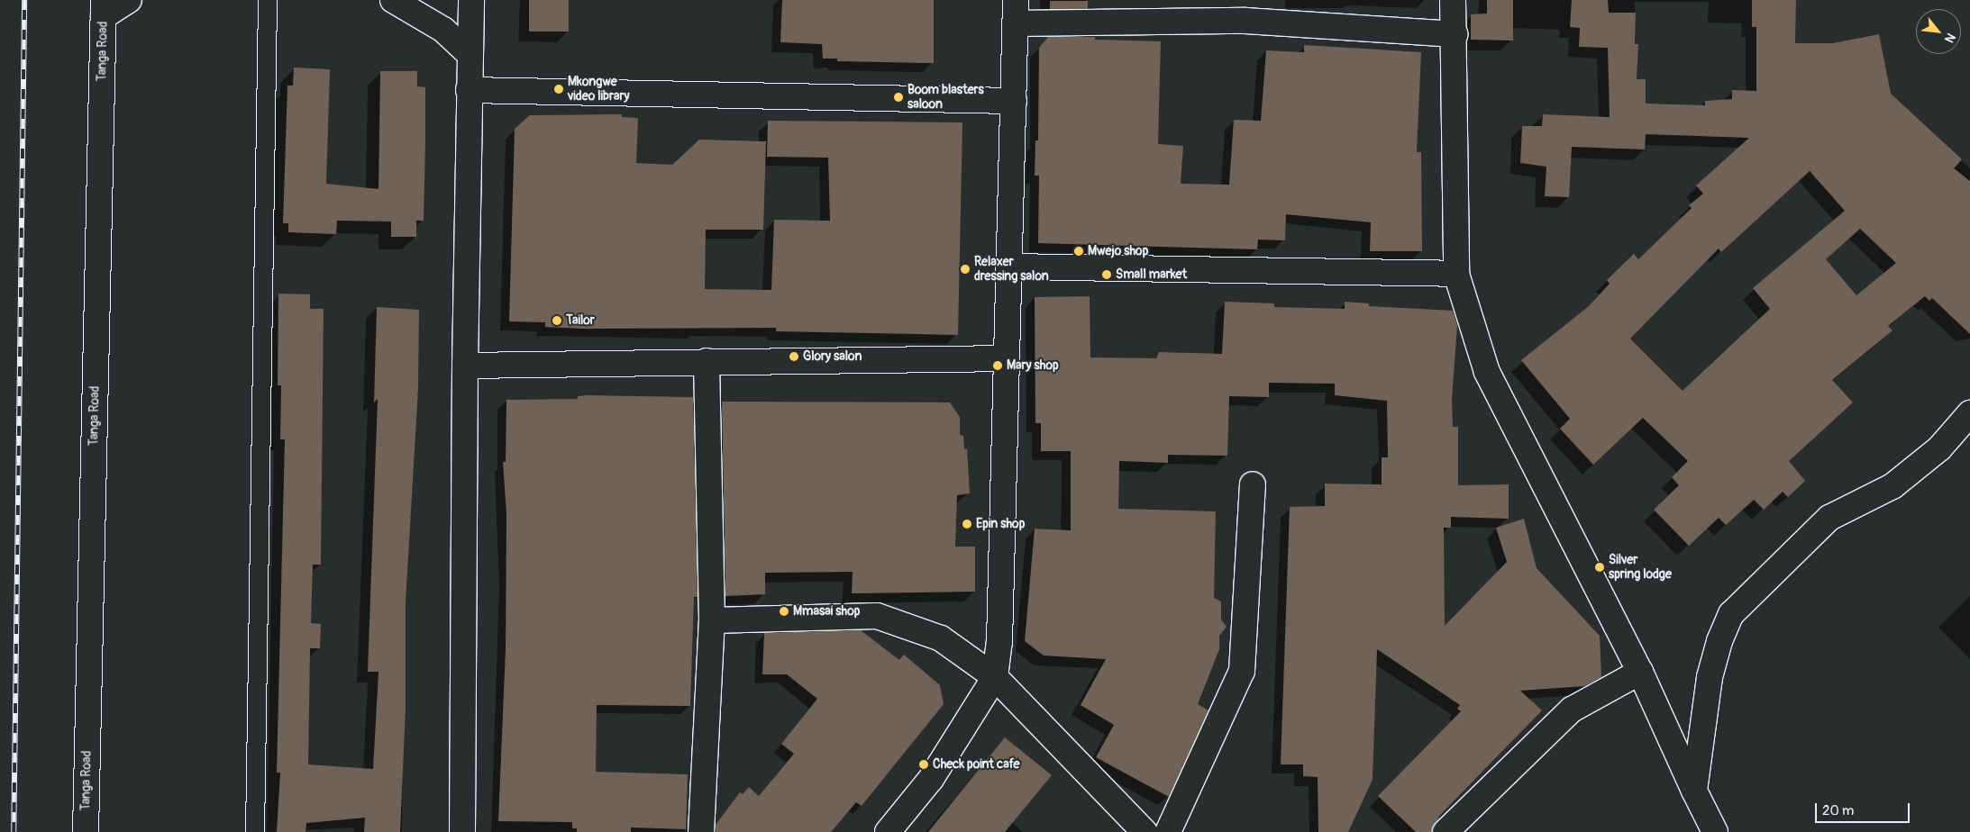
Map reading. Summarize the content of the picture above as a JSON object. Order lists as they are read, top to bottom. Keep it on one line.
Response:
{"streets":{"main road":["Tanga Road"]},"places":["Mkongwe video library","Boom blasters saloon","Mwejo shop","Relaxer dressing salon","Small market","Tailor","Glory salon","Mary shop","Epin shop","Silver spring lodge","Mmasai shop","Check point cafe"],"scale_bar":"20 m","north":"bottom right"}
